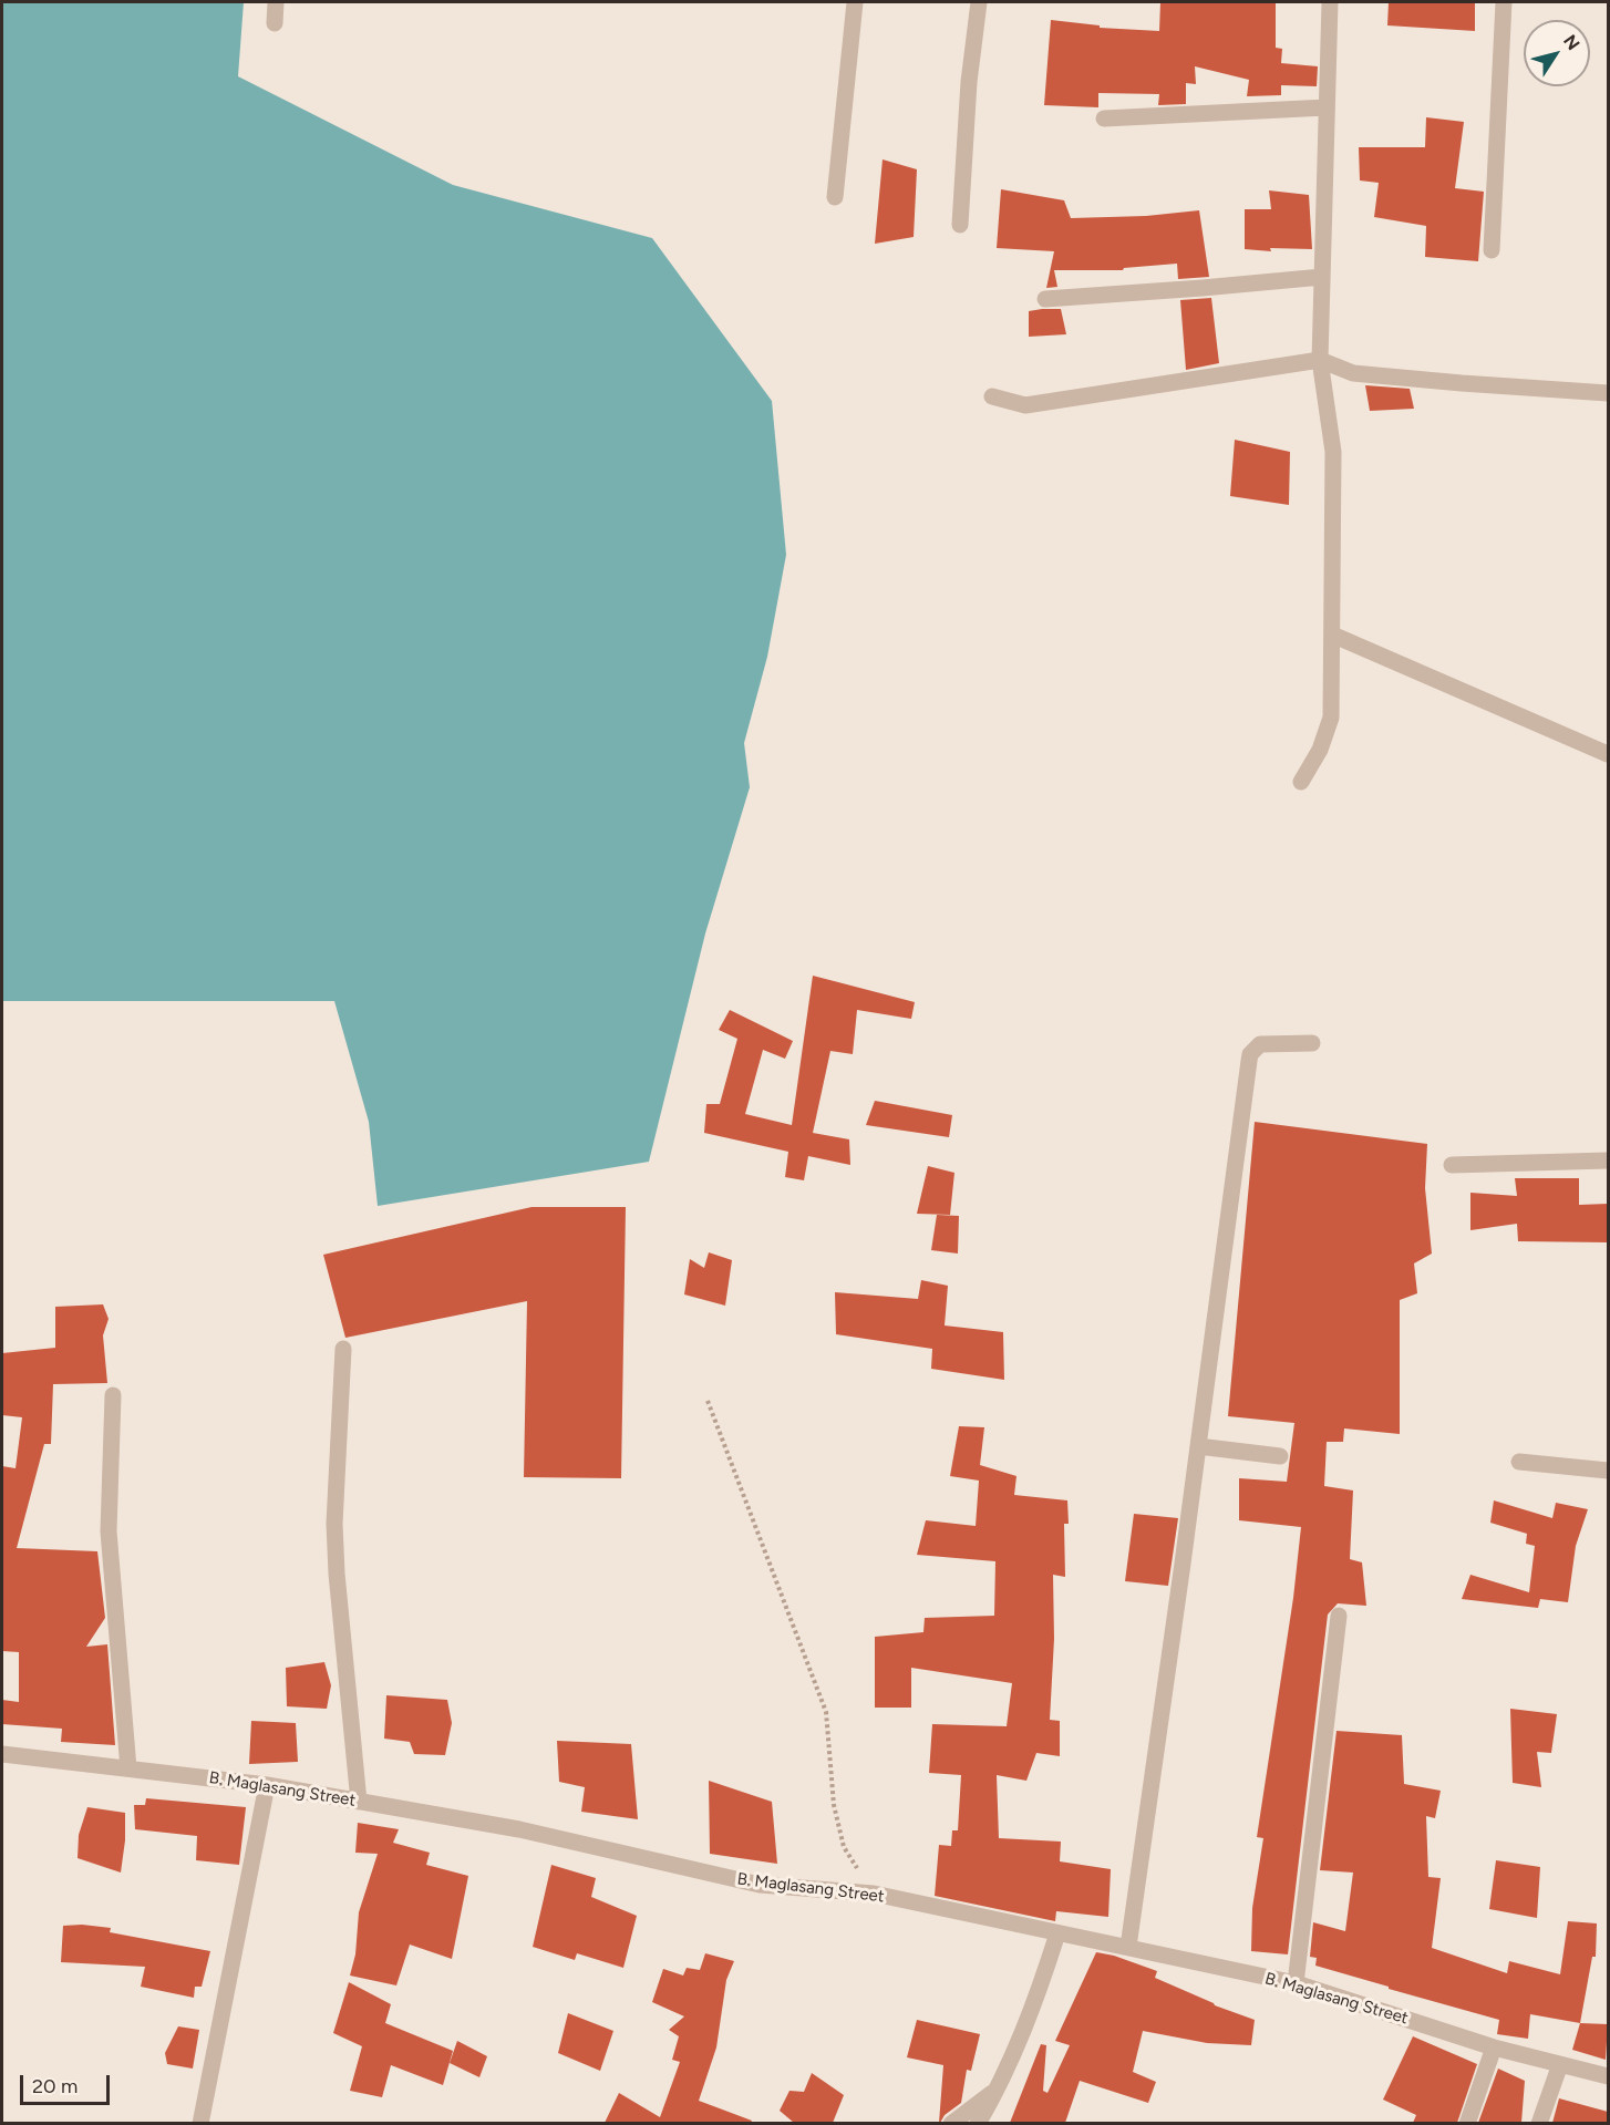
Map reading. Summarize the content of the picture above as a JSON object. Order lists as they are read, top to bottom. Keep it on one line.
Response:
{"streets":{"street":["B. Maglasang Street"]},"scale_bar":"20 m","north":"top right"}
